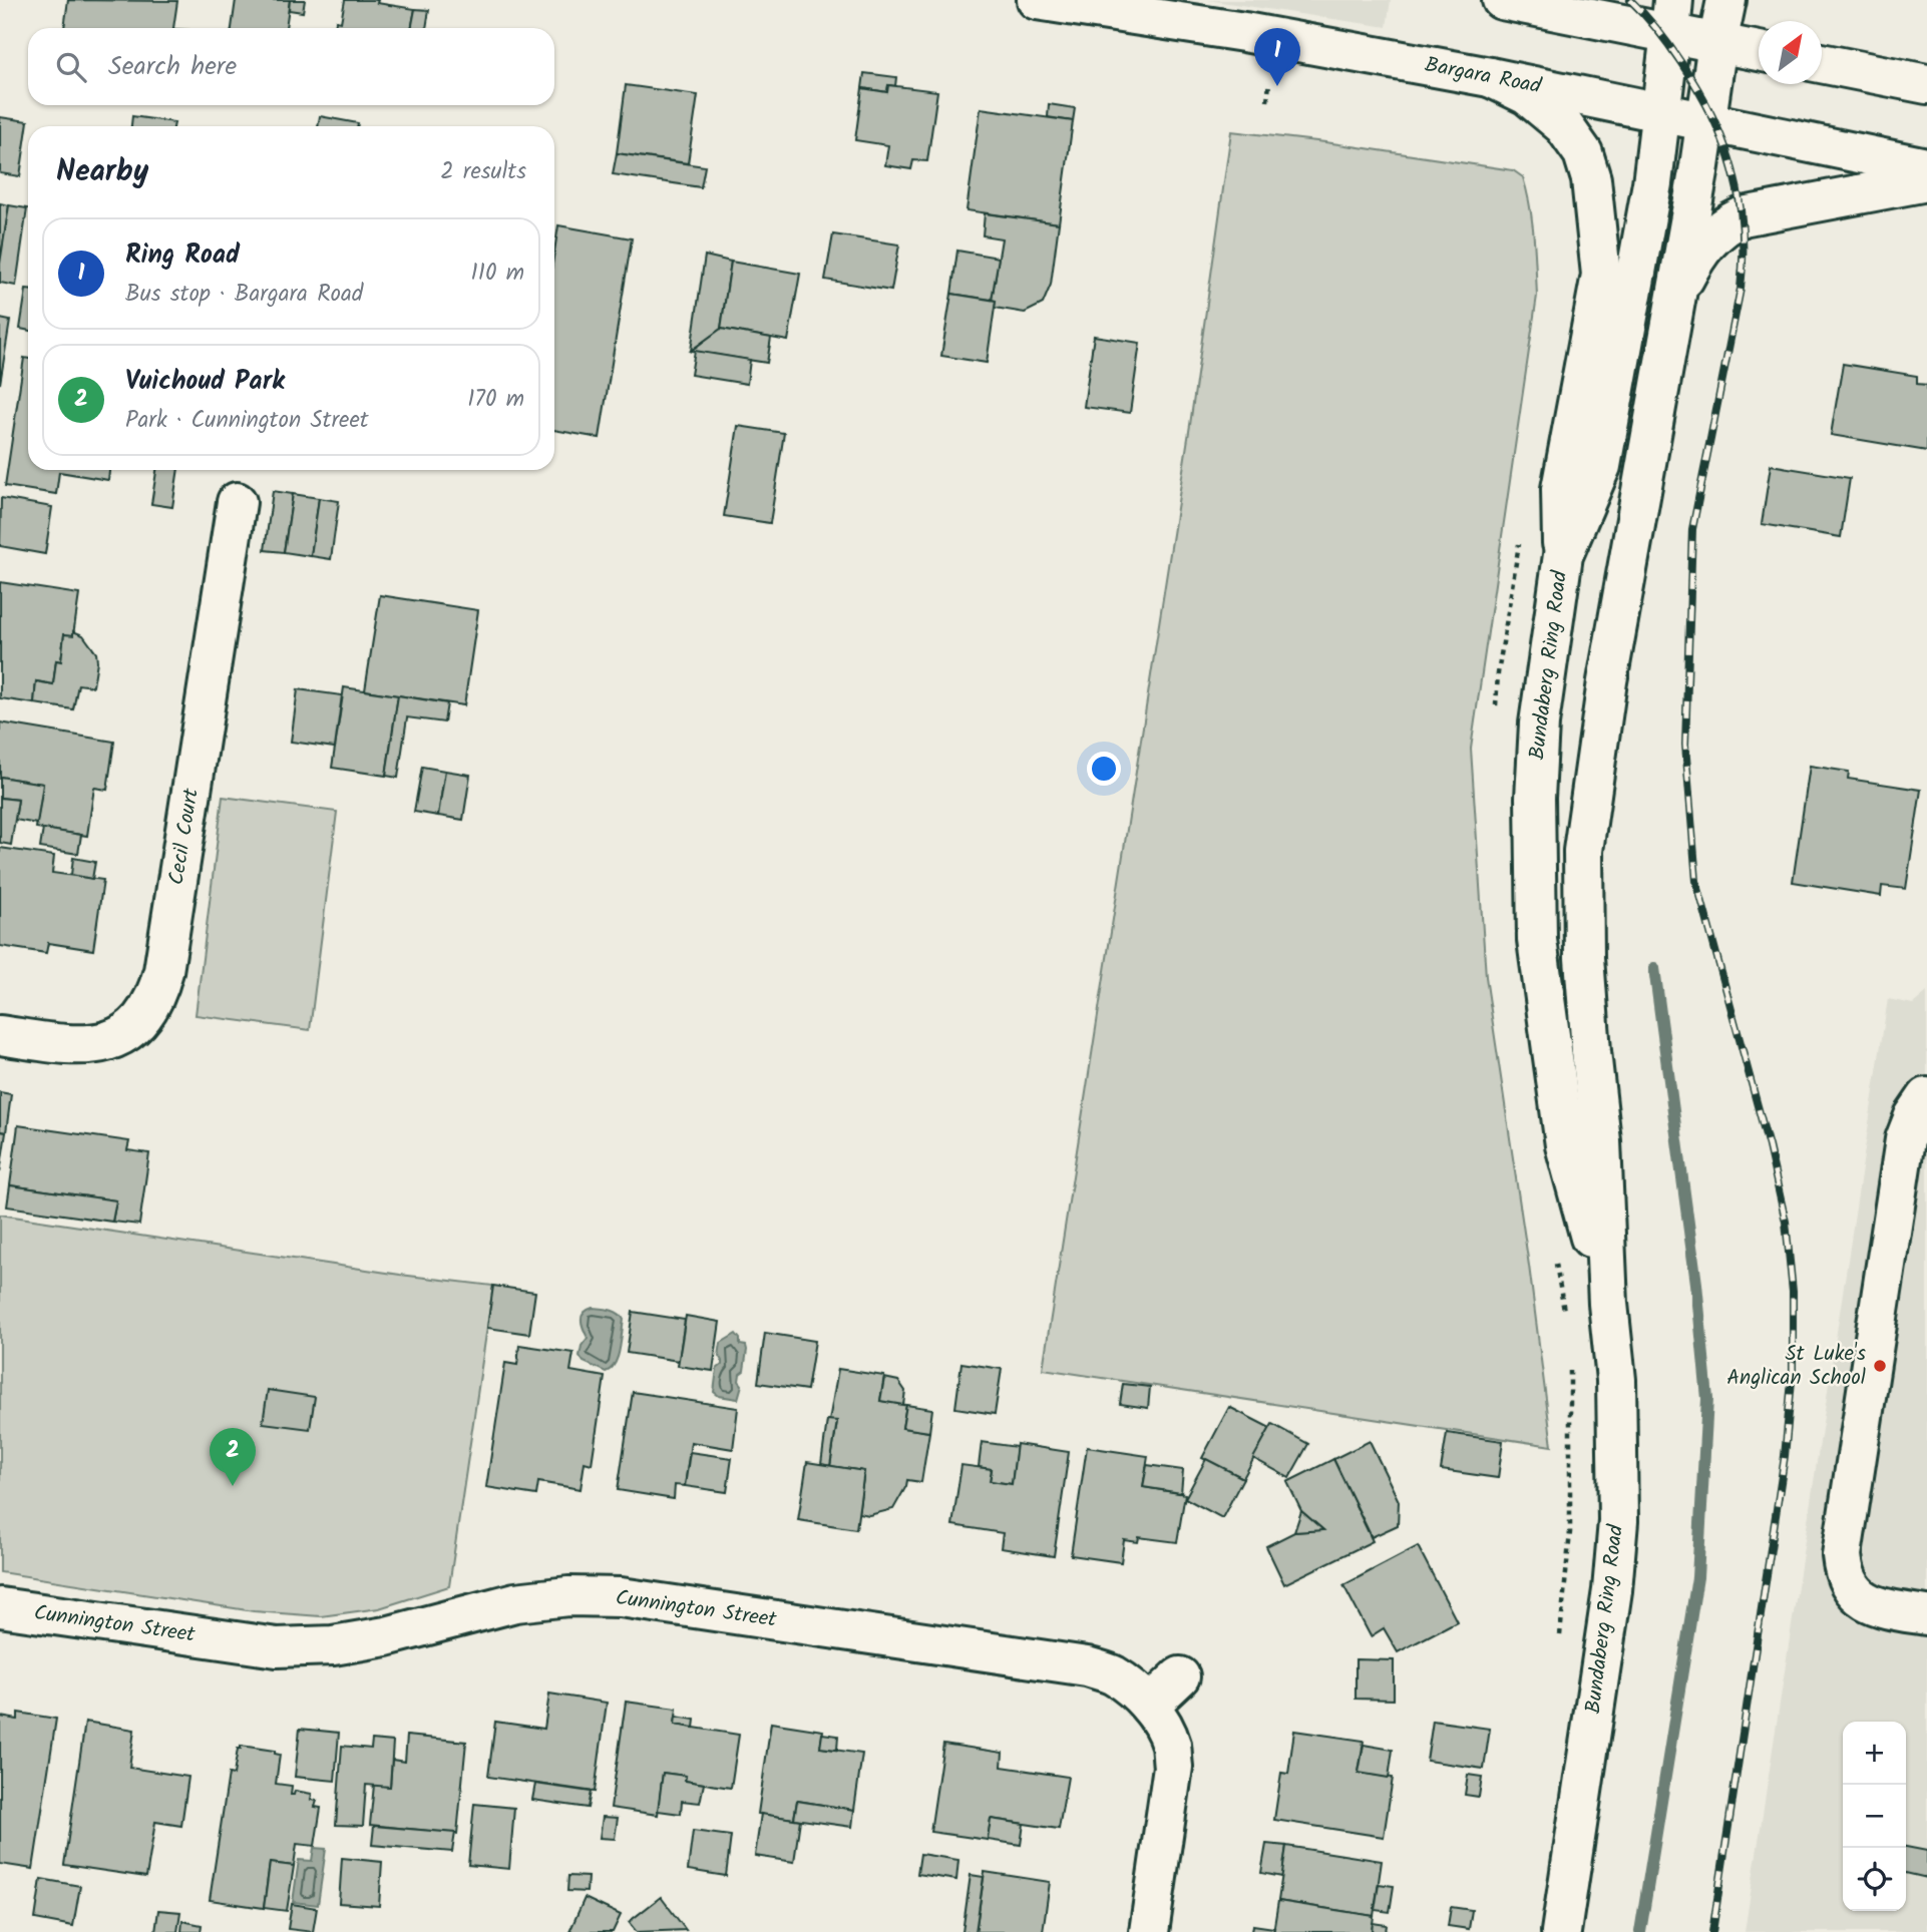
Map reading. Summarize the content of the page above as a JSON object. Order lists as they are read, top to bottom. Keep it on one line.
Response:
{"streets":{"main road":["Bargara Road","Bundaberg Ring Road","Cecil Court","Cunnington Street"]},"crossings":[["Bargara Road","Bundaberg Ring Road"]],"places":["St Luke's Anglican School"],"north":"top right","page":{"pins":["1","2"],"search":"Search here","heading":["Nearby","2 results"],"list":[{"mark":"1","name":"Ring Road","note":"Bus stop · Bargara Road","value":"110 m"},{"mark":"2","name":"Vuichoud Park","note":"Park · Cunnington Street","value":"170 m"}],"map_buttons":["+","−"]}}
